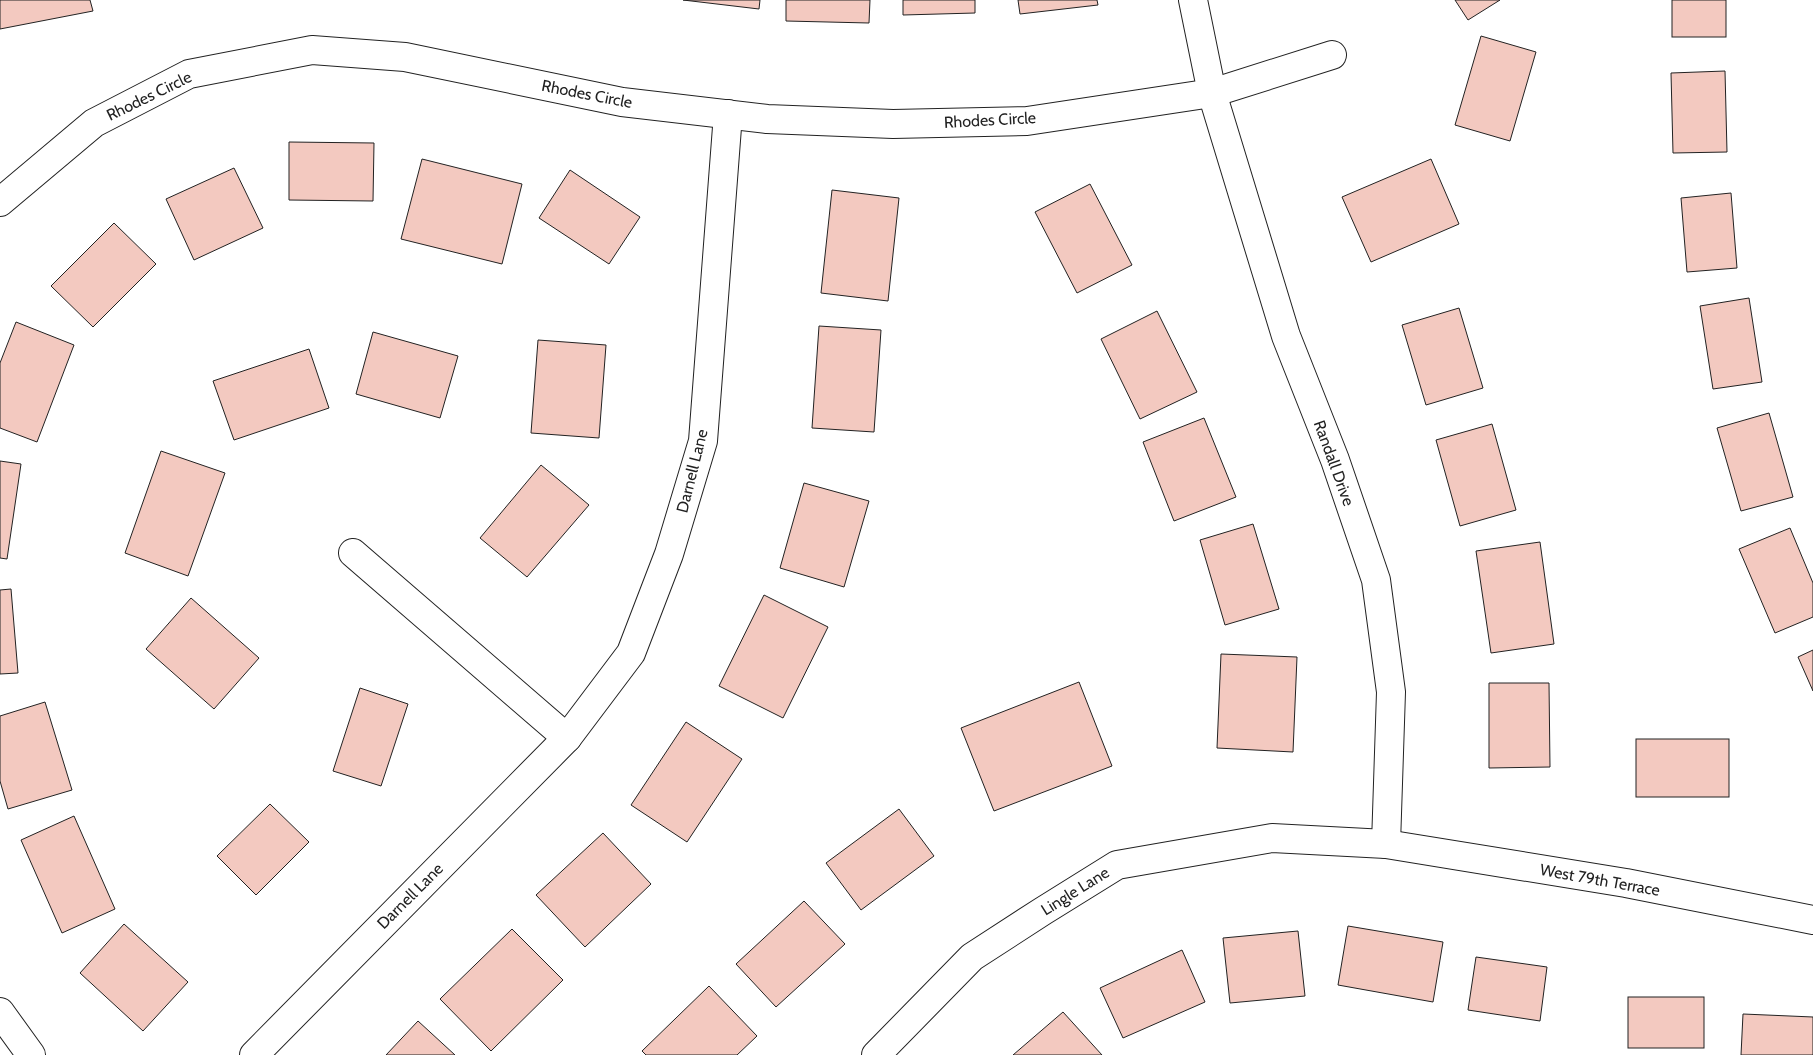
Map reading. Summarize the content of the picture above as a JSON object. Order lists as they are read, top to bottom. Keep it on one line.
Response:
{"streets":{"street":["Rhodes Circle","Randall Drive","Darnell Lane","West 79th Terrace","Lingle Lane"]},"crossings":[["Rhodes Circle","Randall Drive"],["Rhodes Circle","Darnell Lane"],["Randall Drive","West 79th Terrace"],["Randall Drive","Lingle Lane"],["West 79th Terrace","Lingle Lane"]]}
